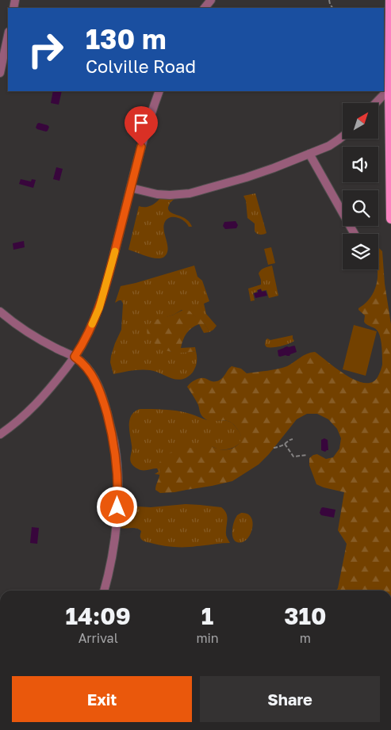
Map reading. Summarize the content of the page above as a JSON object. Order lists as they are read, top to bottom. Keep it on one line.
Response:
{"north":"top right","page":{"turn":["130 m","Colville Road"],"eta":["14:09","Arrival","1","min","310","m"],"buttons":["Exit","Share"]}}
